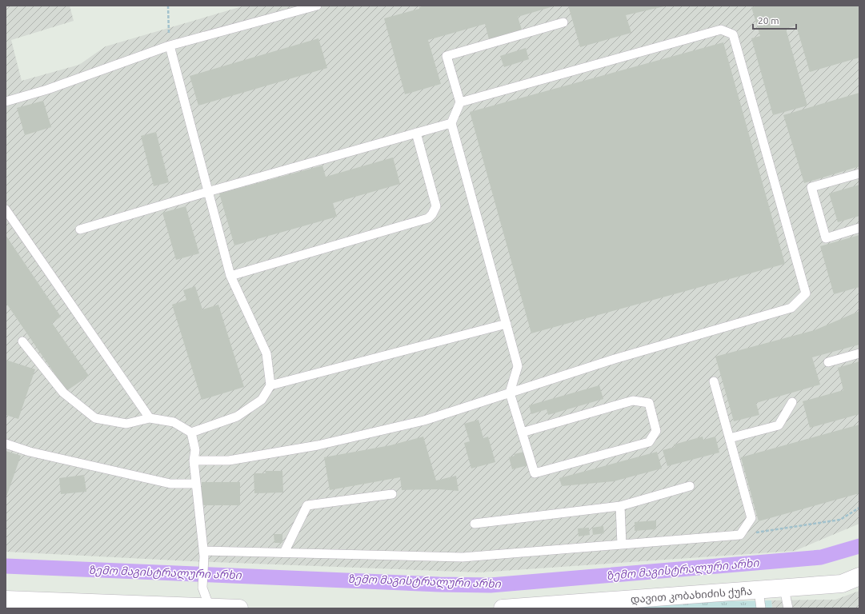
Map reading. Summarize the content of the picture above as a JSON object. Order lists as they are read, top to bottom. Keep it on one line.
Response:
{"streets":{"street":["დავით კობახიძის ქუჩა"]},"water":["ზემო მაგისტრალური არხი"],"scale_bar":"20 m"}
